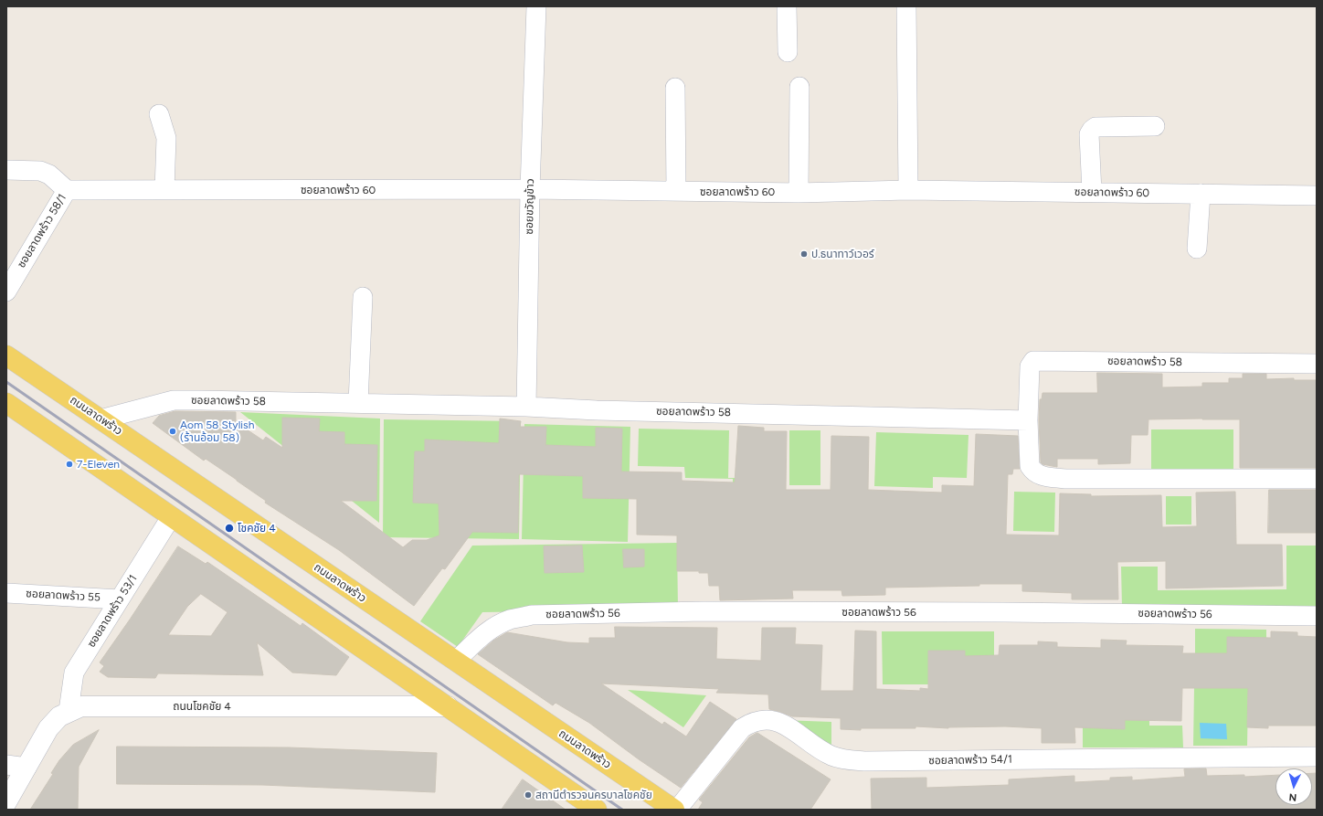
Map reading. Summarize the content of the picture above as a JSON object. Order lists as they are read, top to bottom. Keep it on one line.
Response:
{"streets":{"main road":["ถนนลาดพร้าว","ถนนโชคชัย 4"],"street":["ซอยลาดพร้าว 60","ซอยขวัญข้าว","ซอยลาดพร้าว 58/1","ซอยลาดพร้าว 58","ซอยลาดพร้าว 55","ซอยลาดพร้าว 53/1","ซอยลาดพร้าว 56","ซอยลาดพร้าว 54/1"]},"crossings":[["ซอยลาดพร้าว 60","ซอยขวัญข้าว"],["ซอยลาดพร้าว 60","ซอยลาดพร้าว 58/1"],["ซอยขวัญข้าว","ซอยลาดพร้าว 58"],["ซอยลาดพร้าว 58","ถนนลาดพร้าว"],["ถนนลาดพร้าว","ซอยลาดพร้าว 56"],["ถนนลาดพร้าว","ซอยลาดพร้าว 54/1"],["ซอยลาดพร้าว 55","ซอยลาดพร้าว 53/1"],["ซอยลาดพร้าว 53/1","ถนนโชคชัย 4"]],"places":["ป.ธนาทาว์เวอร์","Aom 58 Stylish (ร้านอ้อม 58)","7-Eleven","โชคชัย 4","สถานีตำรวจนครบาลโชคชัย"],"north":"bottom"}
